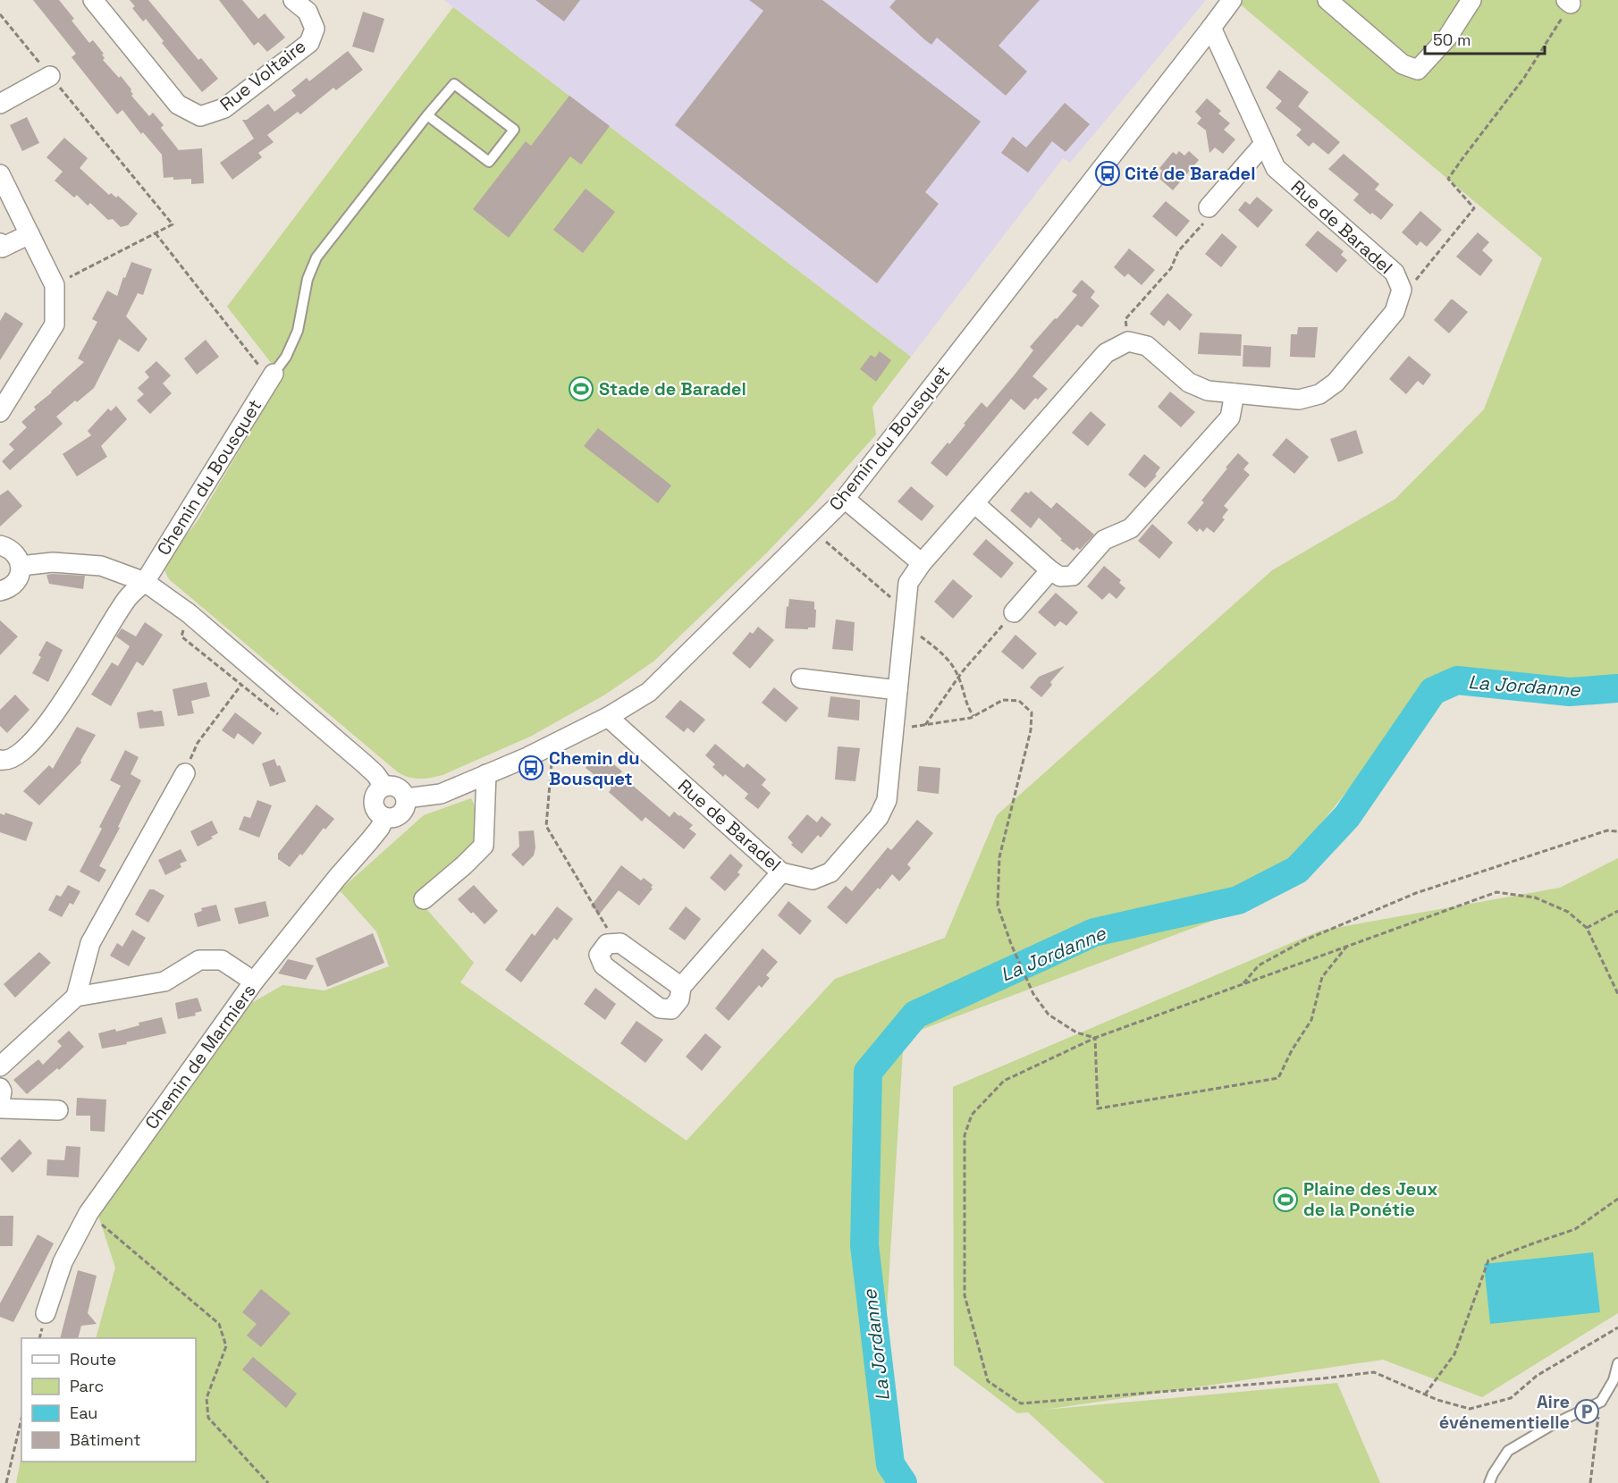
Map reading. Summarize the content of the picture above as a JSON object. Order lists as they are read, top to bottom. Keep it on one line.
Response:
{"streets":{"street":["Rue Voltaire","Rue de Baradel","Chemin du Bousquet","Chemin de Marmiers"]},"crossings":[["Rue de Baradel","Chemin du Bousquet"],["Chemin du Bousquet","Chemin de Marmiers"]],"water":["La Jordanne"],"places":{"bus stop":["Cité de Baradel","Chemin du Bousquet"],"sports":["Stade de Baradel","Plaine des Jeux de la Ponétie"],"parking":["Aire événementielle"]},"legend":["Route","Parc","Eau","Bâtiment"],"scale_bar":"50 m"}
